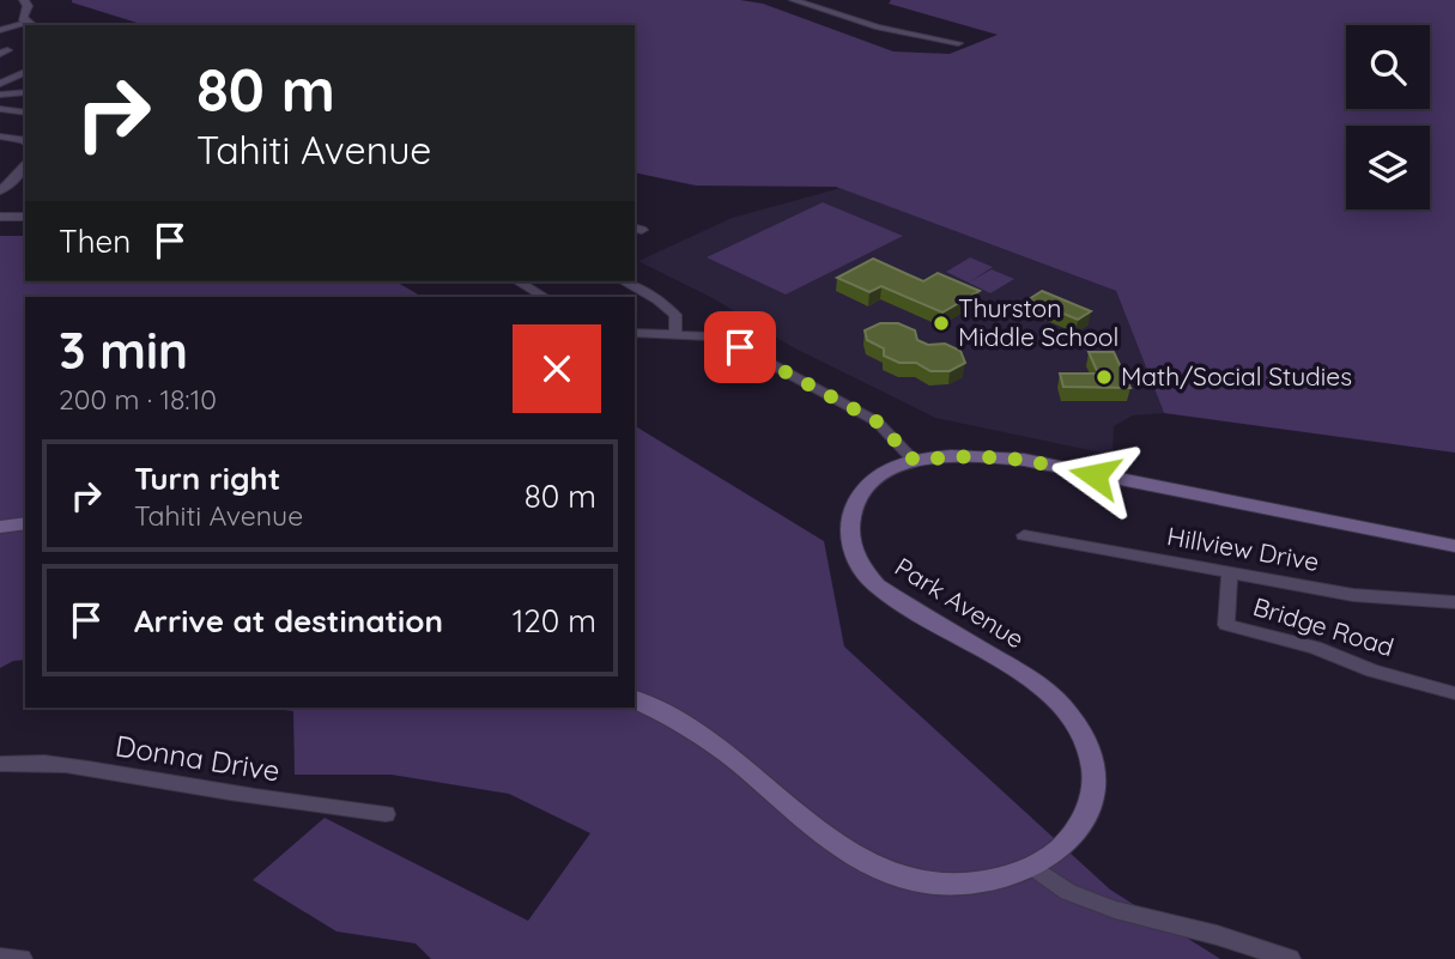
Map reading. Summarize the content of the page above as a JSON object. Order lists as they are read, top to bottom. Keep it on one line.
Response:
{"streets":{"main road":["Park Avenue"],"street":["Hillview Drive","Bridge Road","Donna Drive"]},"crossings":[["Hillview Drive","Bridge Road"]],"places":["Thurston Middle School","Math/Social Studies"],"page":{"turn":["80 m","Tahiti Avenue"],"then":"Then","heading":["3 min","200 m · 18:10"],"list":[{"name":"Turn right","note":"Tahiti Avenue","value":"80 m"},{"name":"Arrive at destination","value":"120 m"}]}}
